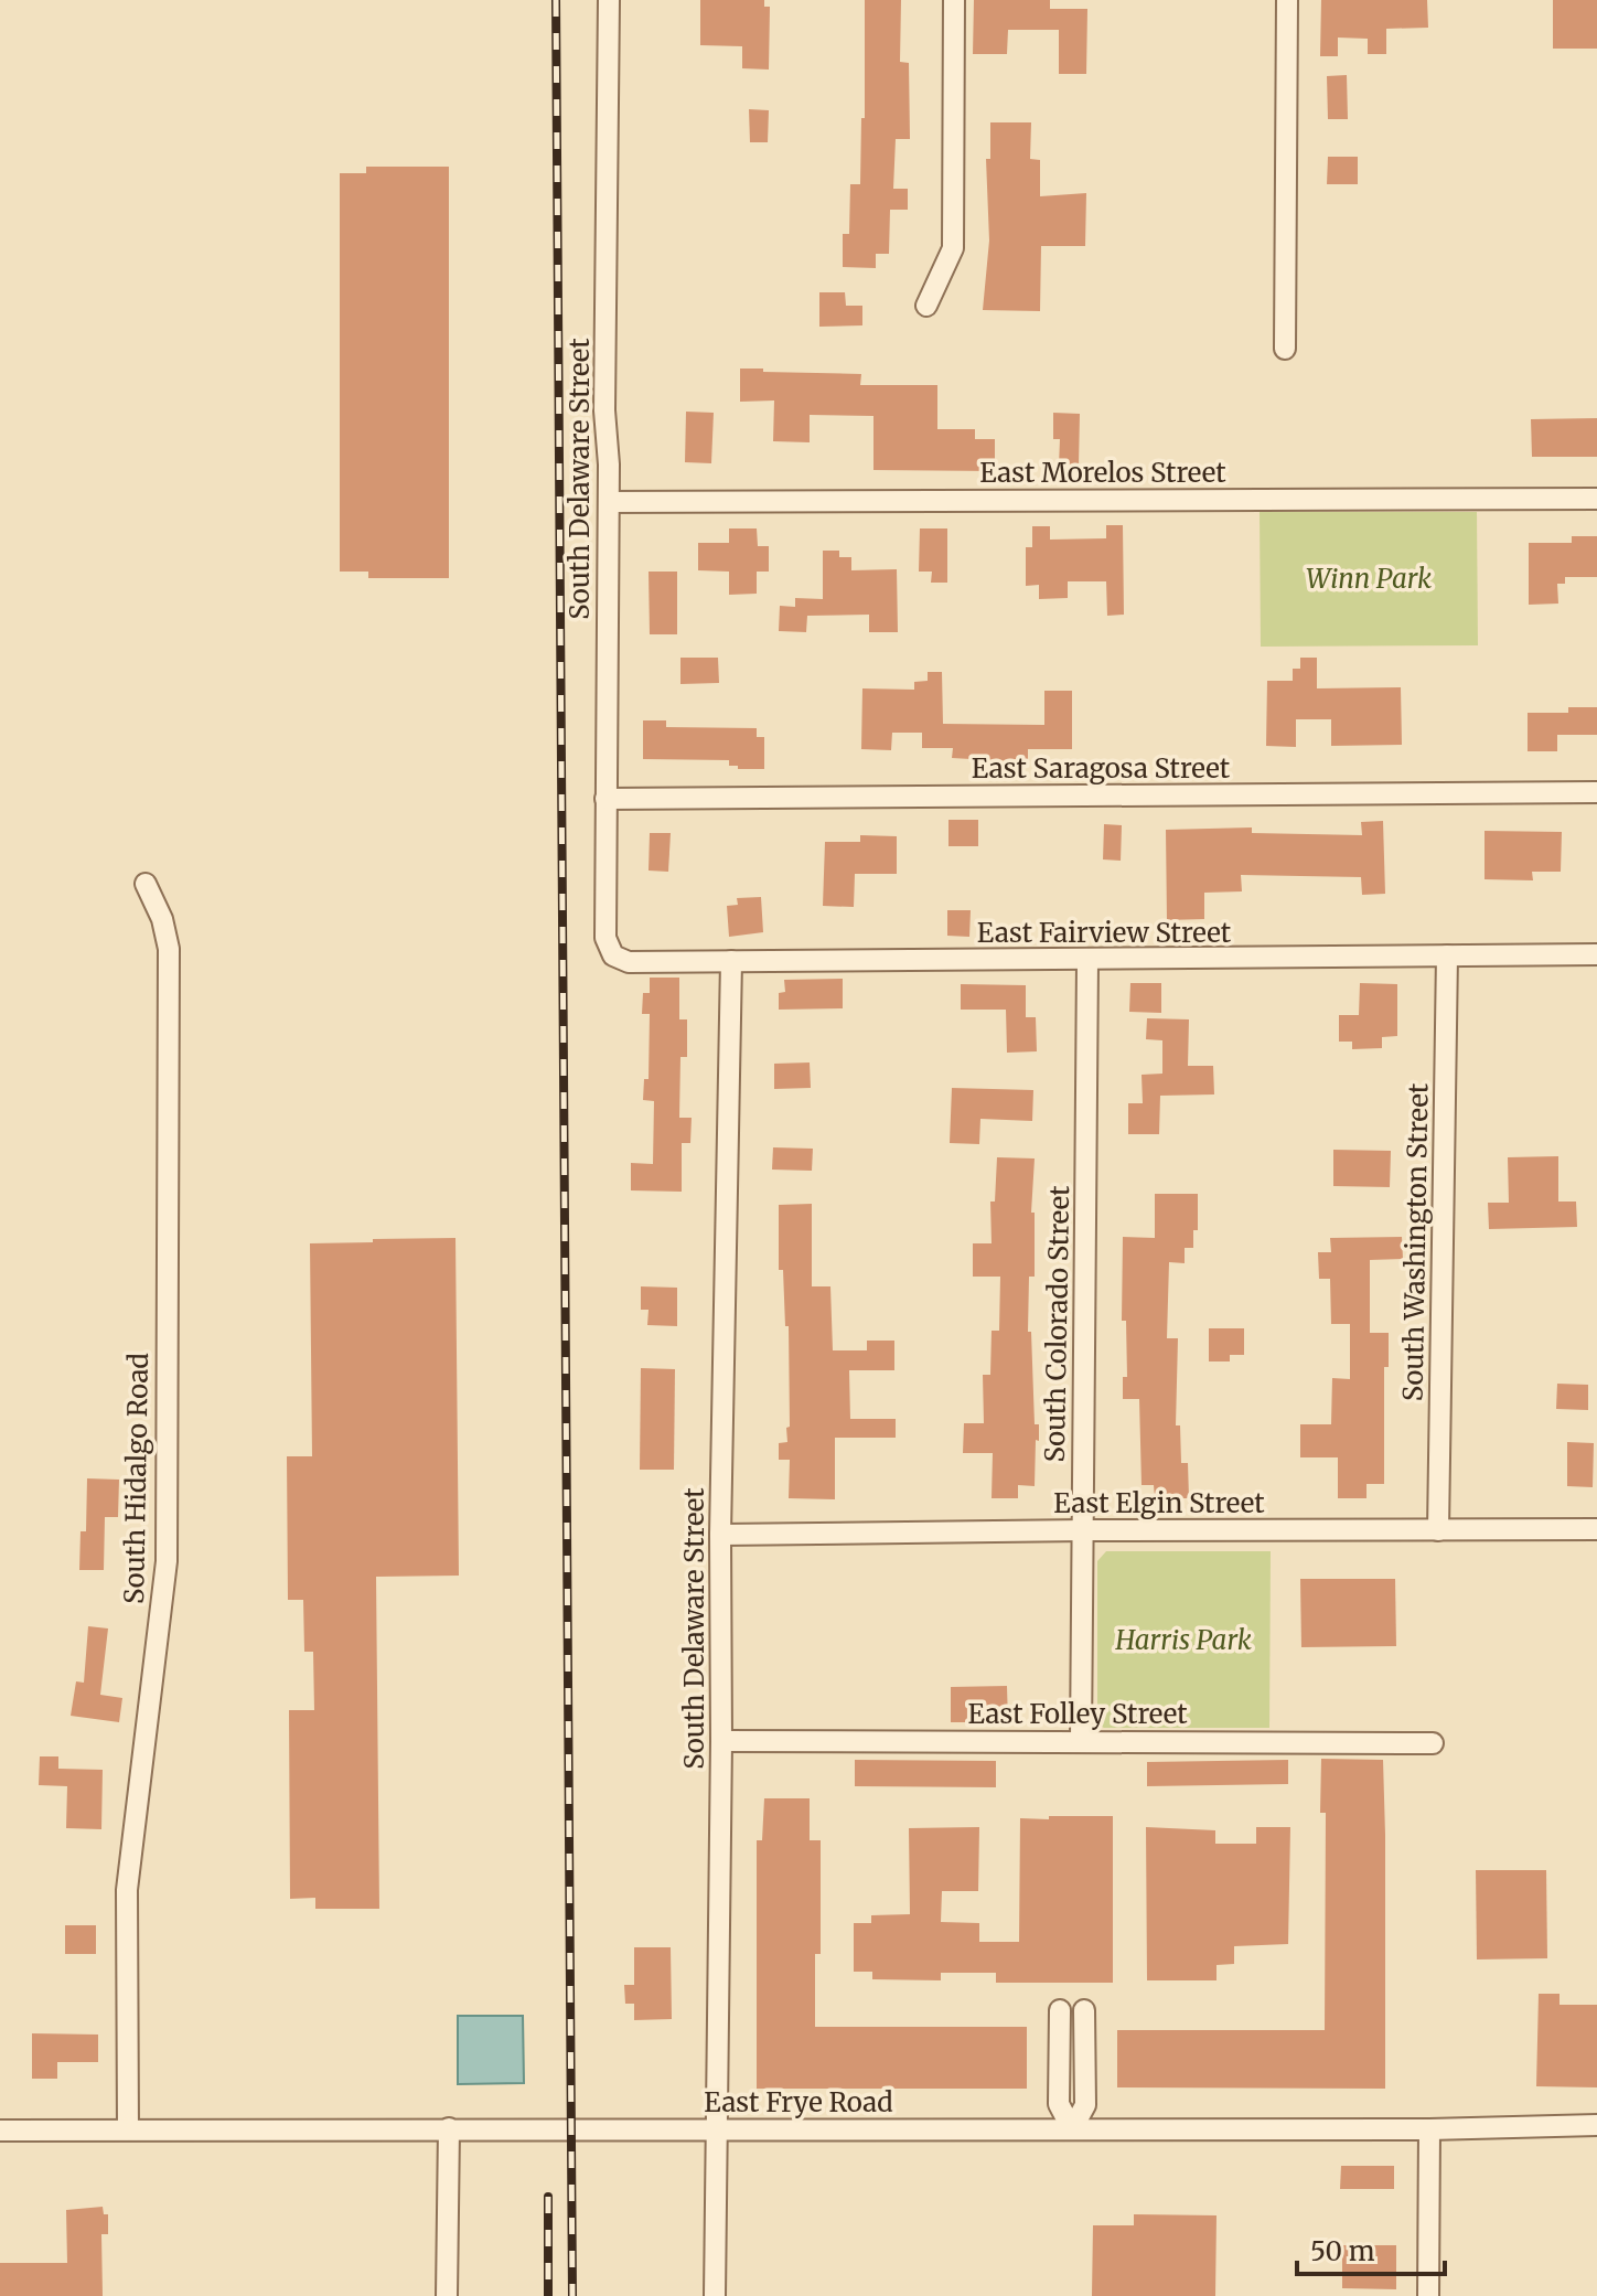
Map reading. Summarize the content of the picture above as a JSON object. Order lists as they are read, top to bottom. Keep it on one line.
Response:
{"streets":{"street":["East Morelos Street","South Delaware Street","East Saragosa Street","East Fairview Street","South Washington Street","South Colorado Street","South Hidalgo Road","East Elgin Street","East Folley Street","East Frye Road"]},"crossings":[["East Morelos Street","South Delaware Street"],["South Delaware Street","East Saragosa Street"],["South Delaware Street","East Fairview Street"],["South Delaware Street","East Elgin Street"],["South Delaware Street","East Folley Street"],["South Delaware Street","East Frye Road"],["East Fairview Street","South Washington Street"],["East Fairview Street","South Colorado Street"],["South Washington Street","East Elgin Street"],["South Colorado Street","East Elgin Street"],["South Colorado Street","East Folley Street"],["South Hidalgo Road","East Frye Road"]],"parks":["Winn Park","Harris Park"],"scale_bar":"50 m"}
